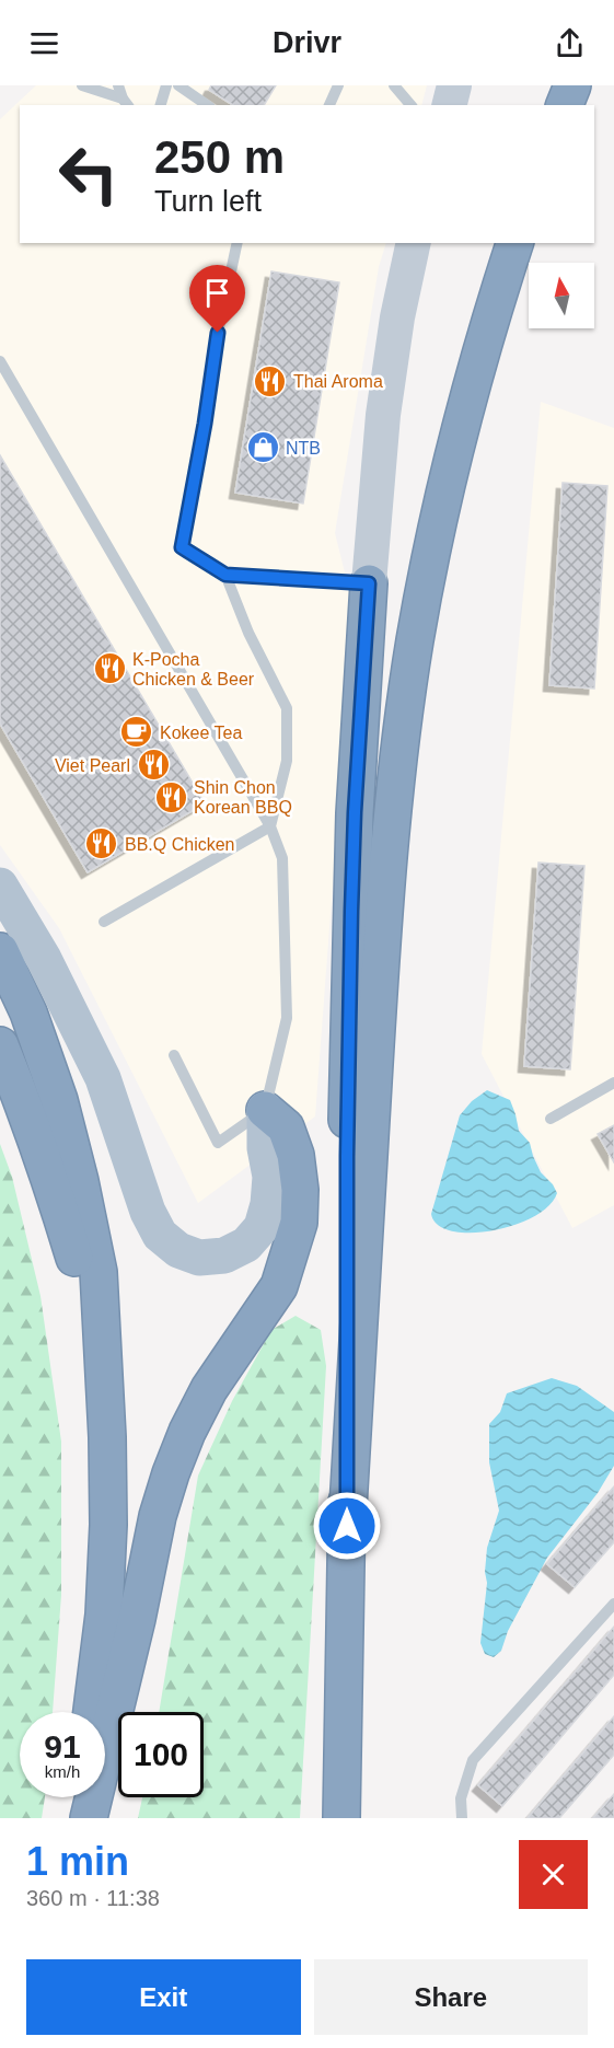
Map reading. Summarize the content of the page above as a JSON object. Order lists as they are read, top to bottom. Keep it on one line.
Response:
{"places":{"restaurant":["Thai Aroma","K-Pocha Chicken & Beer","Viet Pearl","Shin Chon Korean BBQ","BB.Q Chicken"],"shop":["NTB"],"cafe":["Kokee Tea"]},"north":"top","page":{"header":"Drivr","turn":["250 m","Turn left"],"speed":"91 km/h","limit":"100","heading":["1 min","360 m · 11:38"],"buttons":["Exit","Share"]}}
